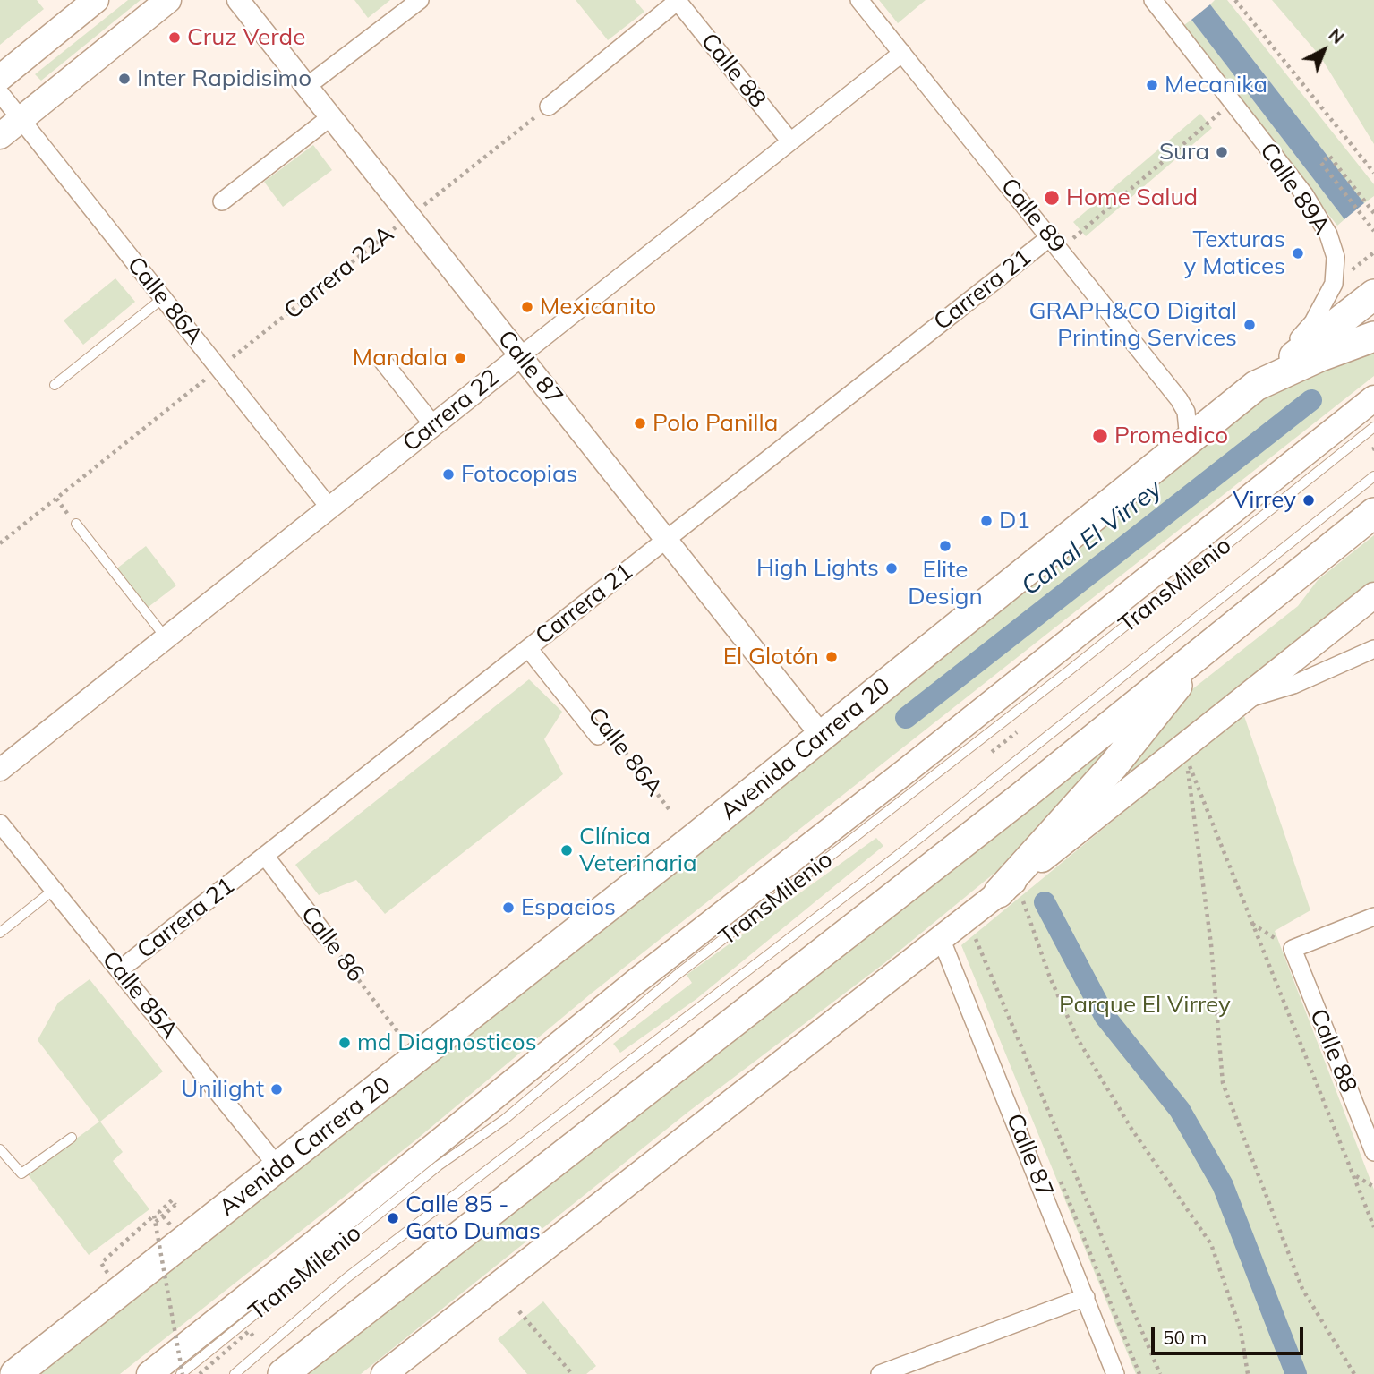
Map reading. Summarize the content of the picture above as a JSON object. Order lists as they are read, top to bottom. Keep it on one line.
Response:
{"streets":{"highway":["Avenida Carrera 20"],"street":["Calle 88","Calle 89A","Calle 89","Carrera 21","Calle 86A","Calle 87","Carrera 22","Calle 86","Calle 85A"],"lane":["TransMilenio"],"path":["Carrera 22A"]},"crossings":[["Calle 88","Carrera 22"],["Calle 89A","Avenida Carrera 20"],["Calle 89","Carrera 21"],["Calle 89","Carrera 22"],["Calle 89","Avenida Carrera 20"],["Carrera 22A","Calle 86A"],["Carrera 22A","Calle 87"],["Carrera 21","Calle 86A"],["Carrera 21","Calle 87"],["Carrera 21","Calle 86"],["Carrera 21","Calle 85A"],["Calle 86A","Carrera 22"],["Calle 87","Carrera 22"],["Calle 87","Avenida Carrera 20"],["Avenida Carrera 20","Calle 85A"]],"water":["Canal El Virrey"],"parks":["Parque El Virrey"],"places":["Cruz Verde","Inter Rapidisimo","Mecanika","Sura","Home Salud","Texturas y Matices","Mexicanito","GRAPH&CO Digital Printing Services","Mandala","Polo Panilla","Promedico","Fotocopias","Virrey","D1","Elite Design","High Lights","El Glotón","Clínica Veterinaria","Espacios","md Diagnosticos","Unilight","Calle 85 - Gato Dumas"],"scale_bar":"50 m","north":"top right"}
